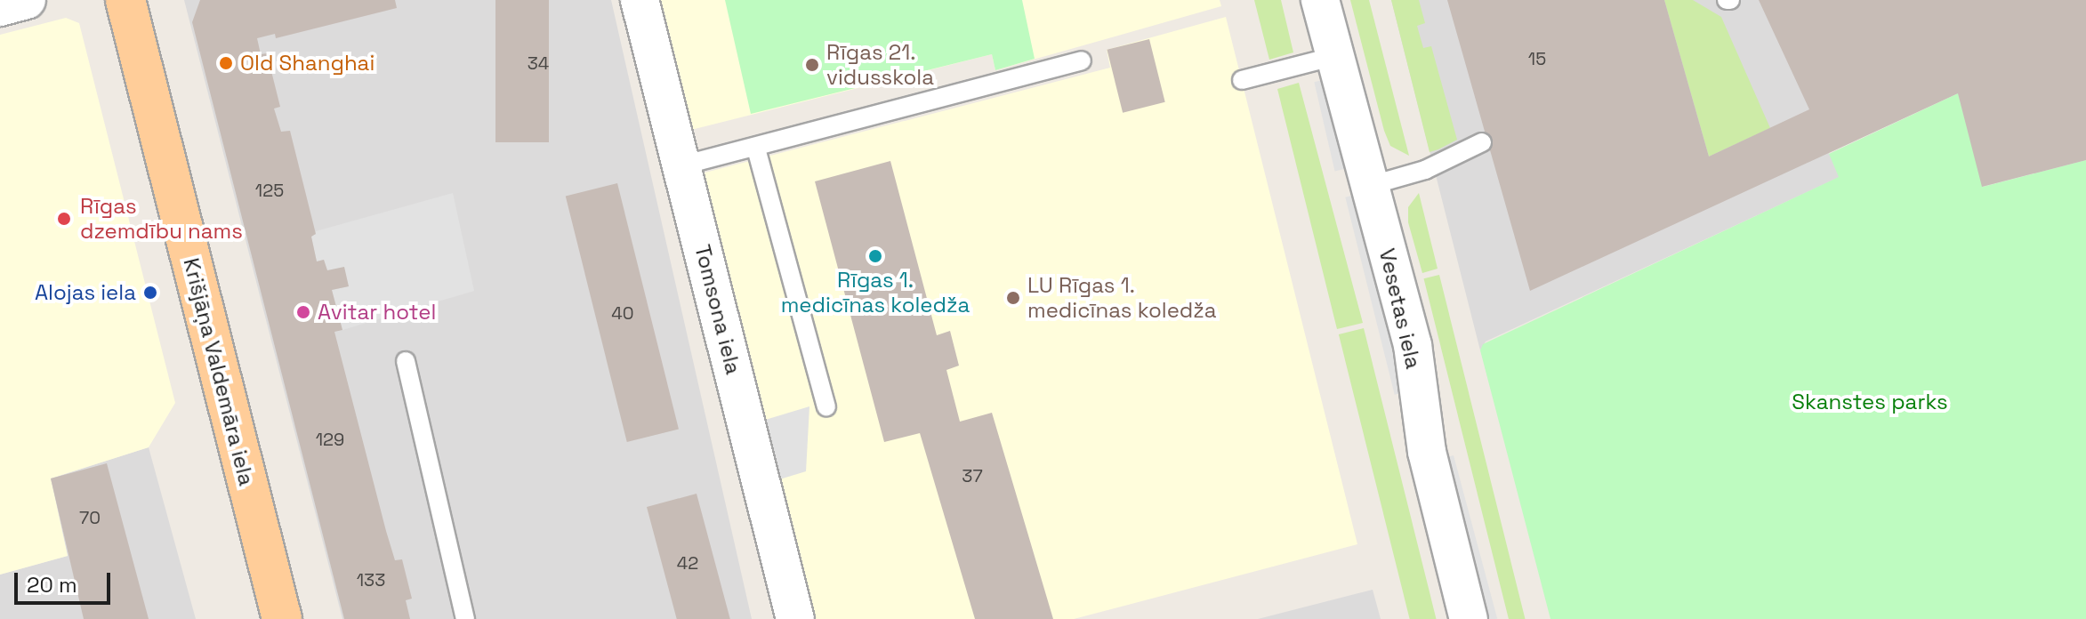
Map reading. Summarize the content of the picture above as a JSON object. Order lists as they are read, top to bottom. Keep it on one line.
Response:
{"streets":{"main road":["Krišjāņa Valdemāra iela"],"street":["Vesetas iela","Tomsona iela"]},"parks":["Skanstes parks"],"places":["Old Shanghai","Rīgas 21. vidusskola","Rīgas dzemdību nams","Rīgas 1. medicīnas koledža","Alojas iela","LU Rīgas 1. medicīnas koledža","Avitar hotel"],"house_numbers":["15","34","125","40","129","37","70","42","133"],"scale_bar":"20 m"}
